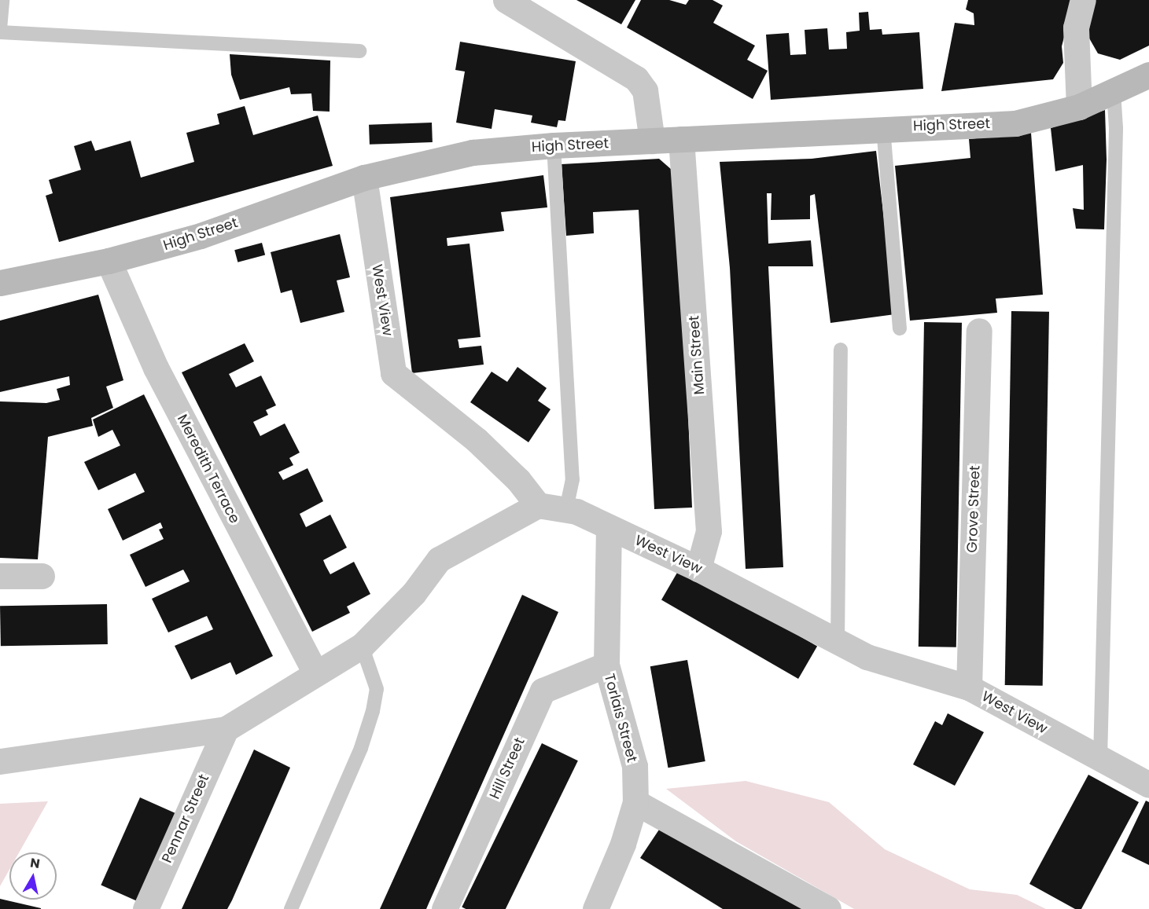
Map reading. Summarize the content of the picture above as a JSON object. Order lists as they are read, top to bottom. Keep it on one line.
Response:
{"streets":{"street":["High Street","West View","Main Street","Meredith Terrace","Grove Street","Torlais Street","Hill Street","Pennar Street"]},"crossings":[["High Street","West View"],["High Street","Main Street"],["High Street","Meredith Terrace"],["West View","Main Street"],["West View","Grove Street"],["West View","Torlais Street"],["Torlais Street","Hill Street"]],"north":"top"}
